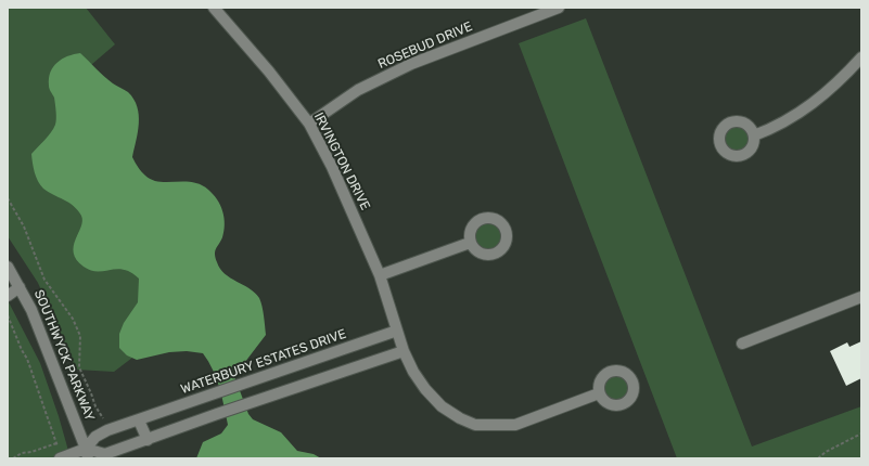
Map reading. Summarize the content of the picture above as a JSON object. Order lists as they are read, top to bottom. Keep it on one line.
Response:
{"streets":{"street":["ROSEBUD DRIVE","IRVINGTON DRIVE","SOUTHWYCK PARKWAY","WATERBURY ESTATES DRIVE"]},"crossings":[["ROSEBUD DRIVE","IRVINGTON DRIVE"],["IRVINGTON DRIVE","WATERBURY ESTATES DRIVE"],["SOUTHWYCK PARKWAY","WATERBURY ESTATES DRIVE"]]}
